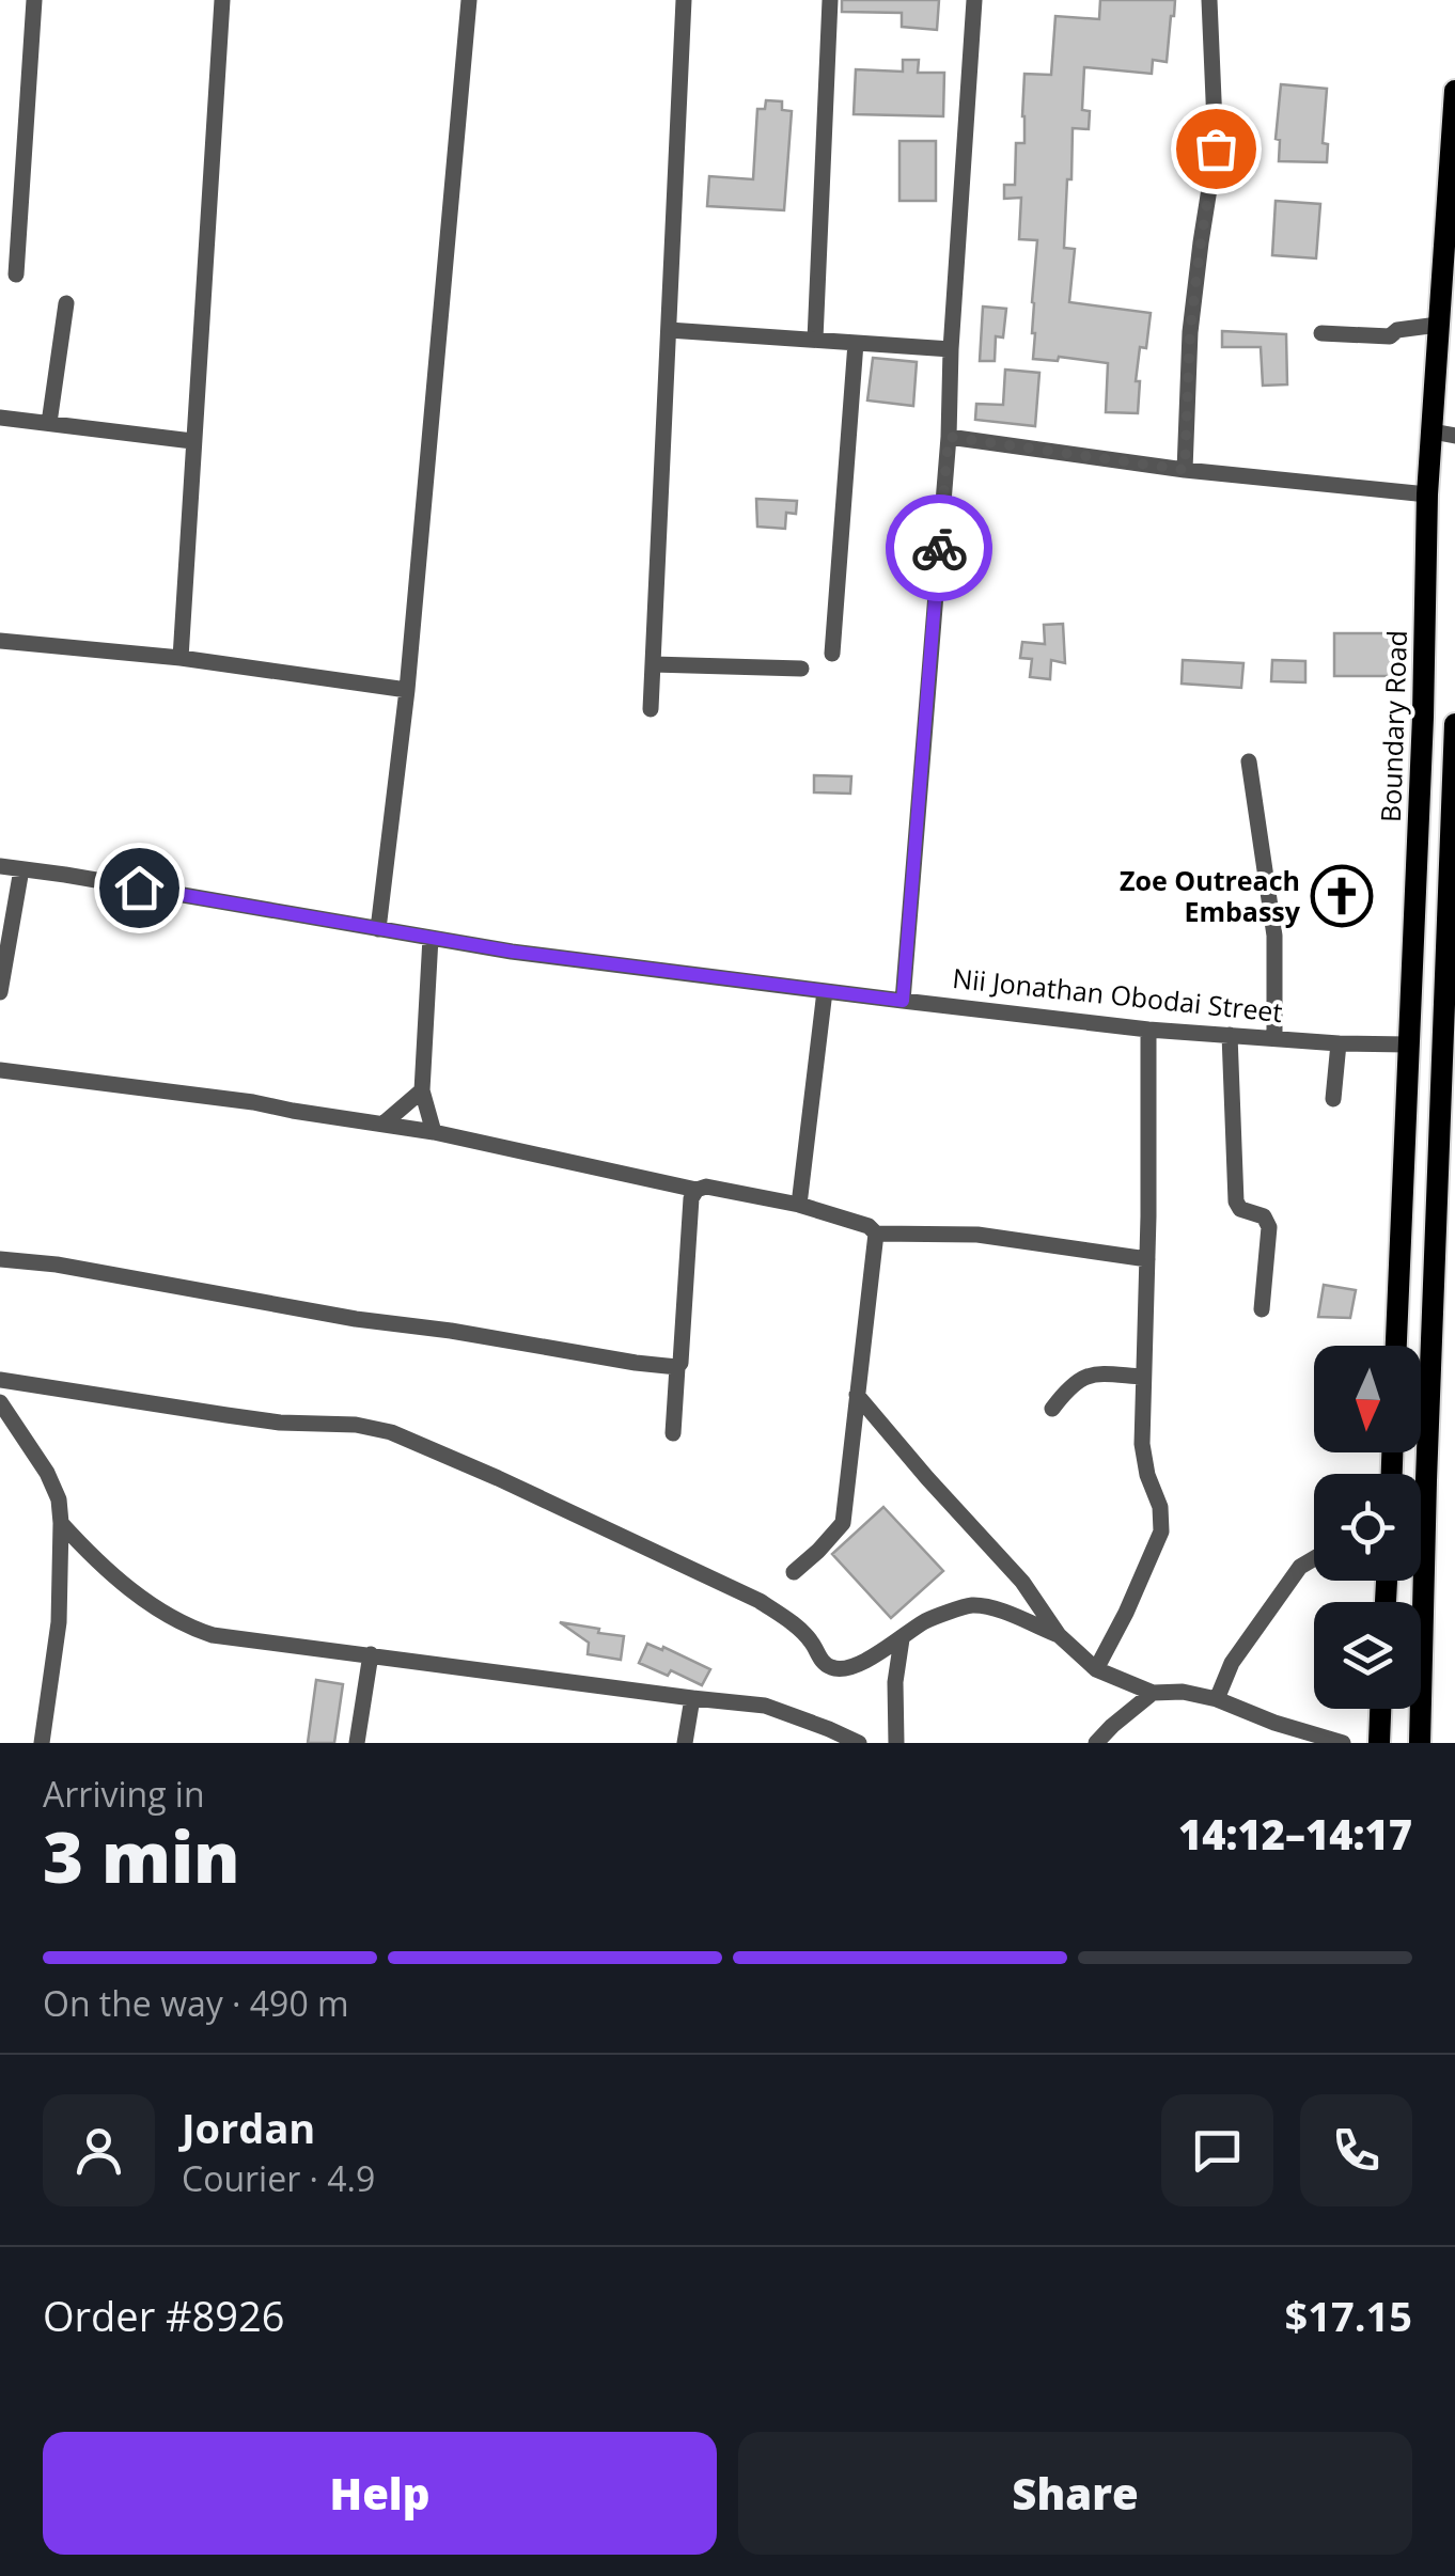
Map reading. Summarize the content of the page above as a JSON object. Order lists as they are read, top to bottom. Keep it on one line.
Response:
{"streets":{"main road":["Boundary Road"],"street":["Nii Jonathan Obodai Street"]},"crossings":[["Boundary Road","Nii Jonathan Obodai Street"]],"places":{"church":["Zoe Outreach Embassy"]},"north":"bottom","page":{"heading":["3 min","Arriving in","14:12–14:17"],"panel":["Jordan","Courier · 4.9","Order #8926","$17.15"],"bar":"On the way · 490 m","buttons":["Help","Share"]}}
